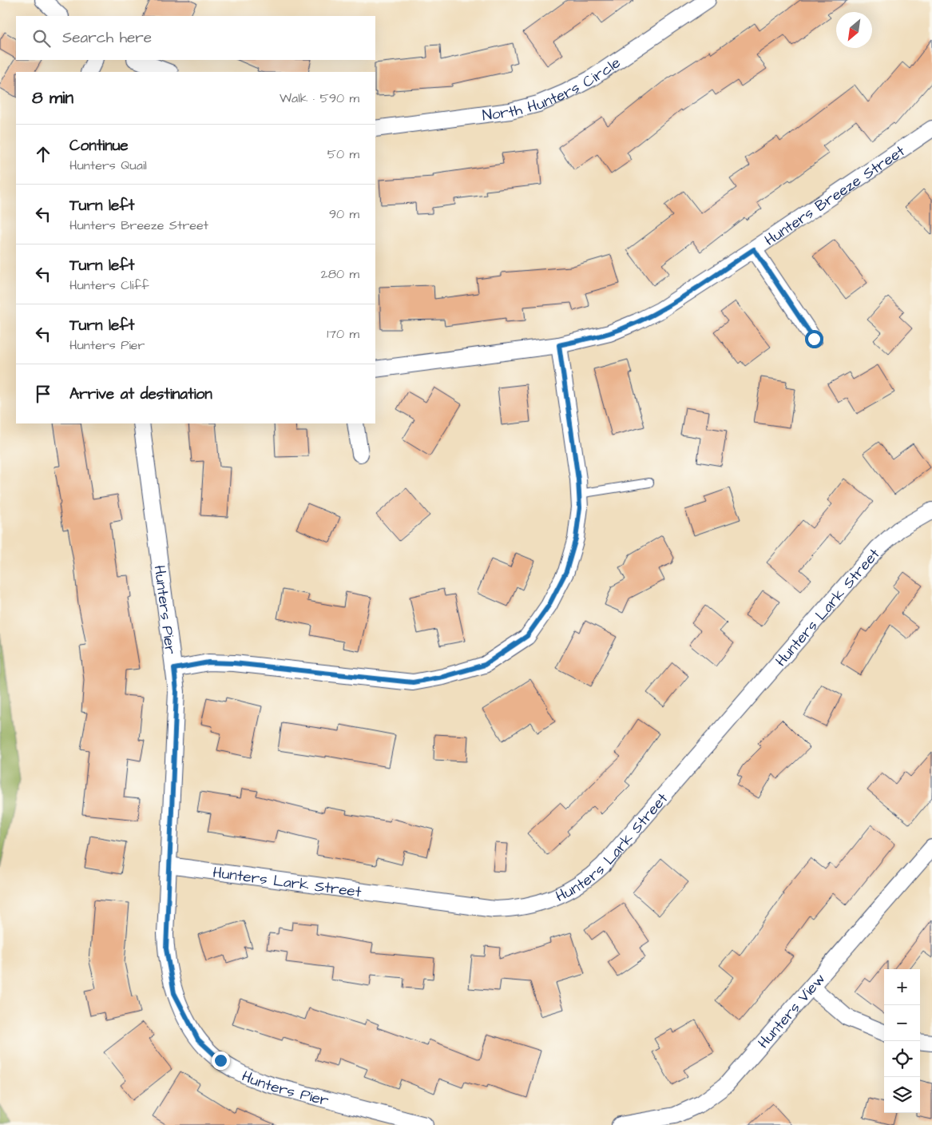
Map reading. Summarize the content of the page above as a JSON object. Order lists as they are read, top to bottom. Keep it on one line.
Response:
{"streets":{"street":["North Hunters Circle","Hunters Breeze Street","Hunters Lark Street","Hunters Pier","Hunters View"]},"crossings":[["Hunters Lark Street","Hunters Pier"]],"north":"bottom left","page":{"search":"Search here","heading":["8 min","Walk · 590 m"],"list":[["Continue","Hunters Quail","50 m"],["Turn left","Hunters Breeze Street","90 m"],["Turn left","Hunters Cliff","280 m"],["Turn left","Hunters Pier","170 m"],"Arrive at destination"],"map_buttons":["+","−"]}}
